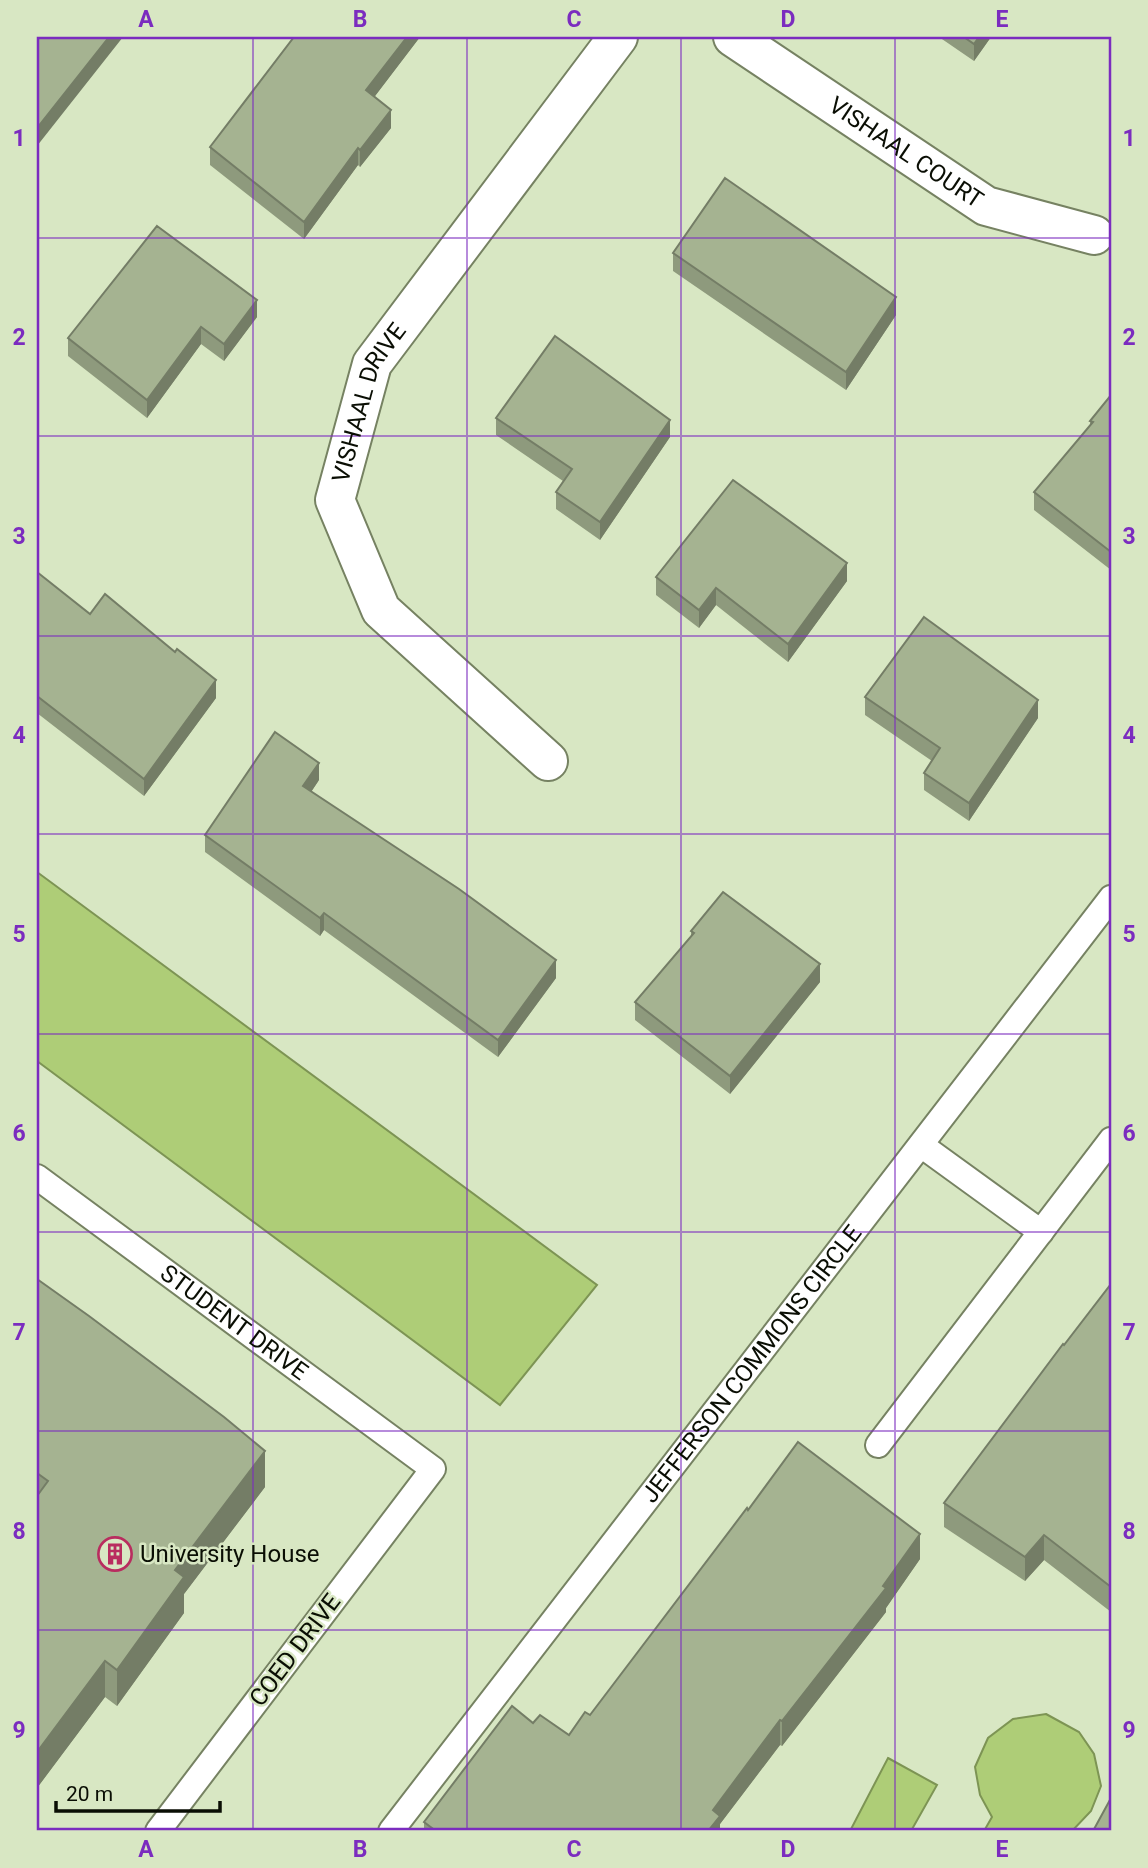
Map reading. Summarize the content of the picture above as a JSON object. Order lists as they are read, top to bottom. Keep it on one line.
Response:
{"streets":{"street":["VISHAAL COURT","VISHAAL DRIVE"],"lane":["STUDENT DRIVE","JEFFERSON COMMONS CIRCLE","COED DRIVE"]},"crossings":[["STUDENT DRIVE","COED DRIVE"]],"places":{"building":["University House"]},"scale_bar":"20 m","grid":{"columns":["A","B","C","D","E"],"rows":["1","2","3","4","5","6","7","8","9"]}}
